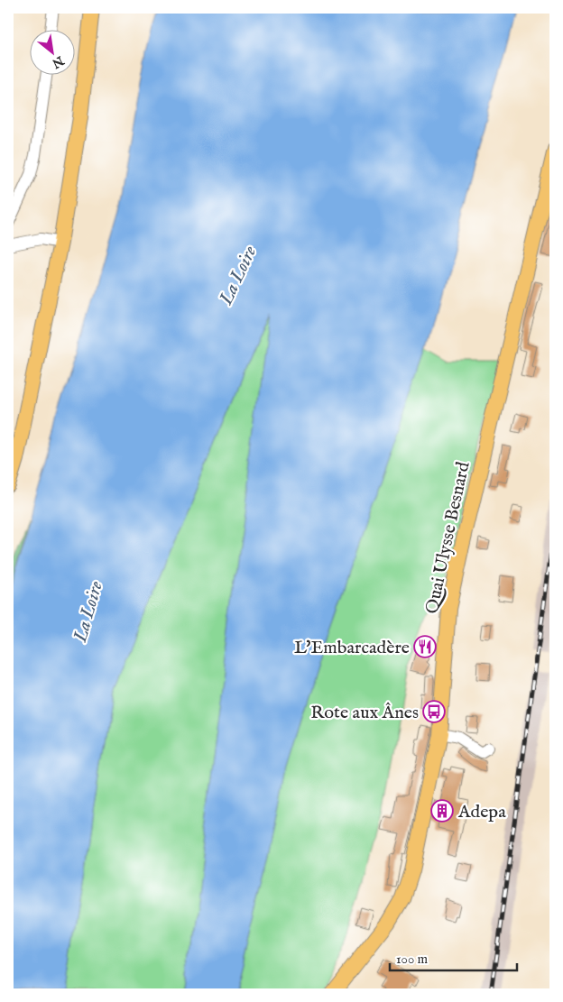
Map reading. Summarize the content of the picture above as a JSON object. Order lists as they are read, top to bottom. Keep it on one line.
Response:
{"streets":{"main road":["Quai Ulysse Besnard"]},"water":["La Loire"],"places":{"restaurant":["L'Embarcadère"],"bus stop":["Rote aux Ânes"],"building":["Adepa"]},"scale_bar":"100 m","north":"bottom right"}
